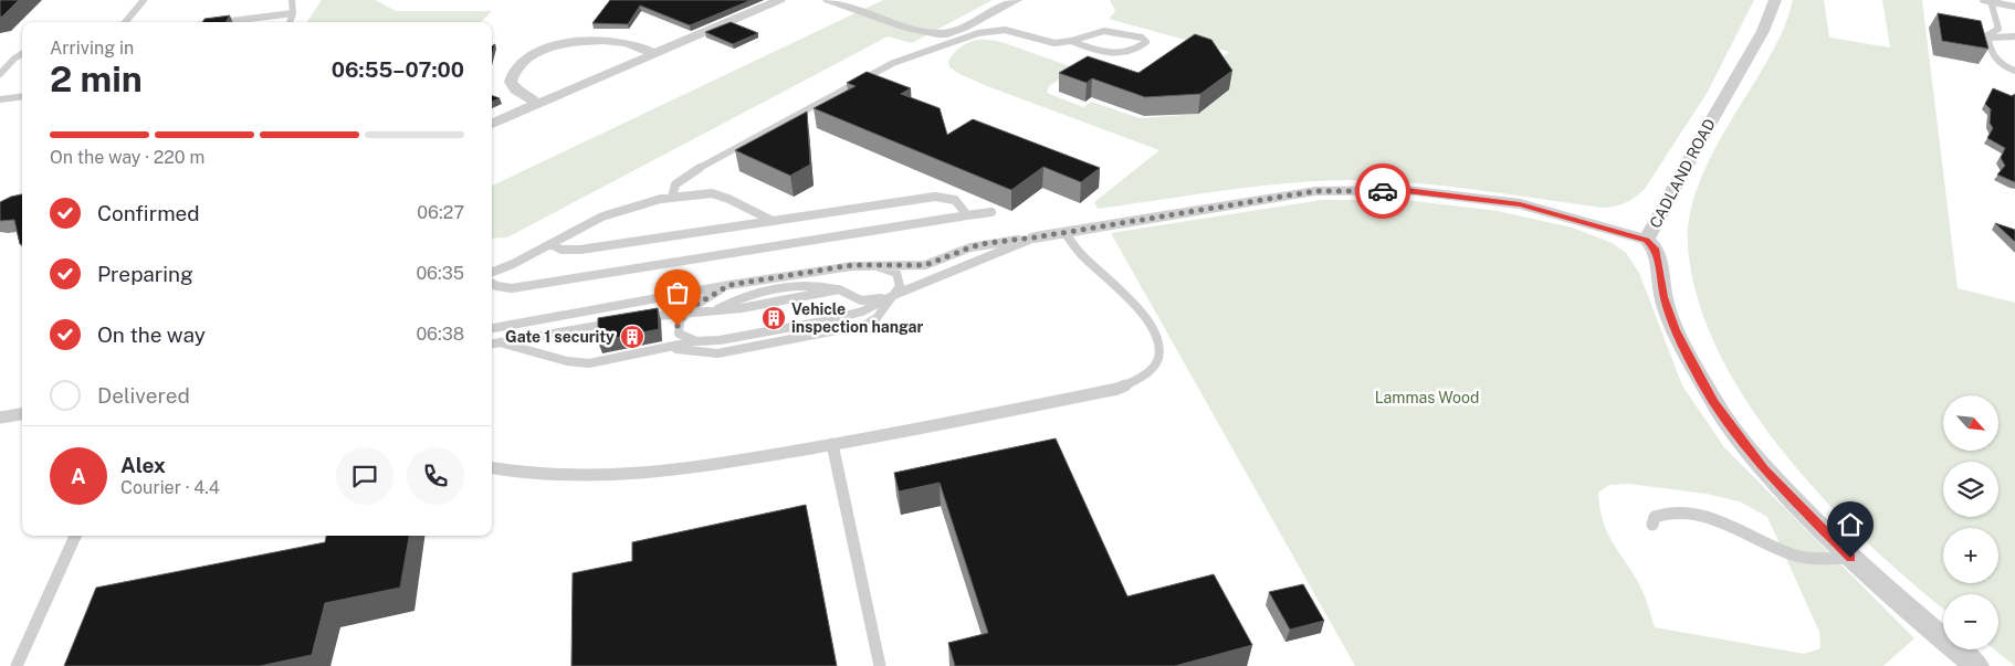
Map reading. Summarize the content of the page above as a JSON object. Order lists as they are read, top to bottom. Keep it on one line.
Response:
{"streets":{"street":["CADLAND ROAD"]},"parks":["Lammas Wood"],"places":{"building":["Vehicle inspection hangar","Gate 1 security"]},"north":"bottom right","page":{"heading":["2 min","Arriving in","06:55–07:00"],"panel":["Alex","Courier · 4.4"],"bar":"On the way · 220 m","list":[["Confirmed","06:27"],["Preparing","06:35"],["On the way","06:38"],"Delivered"],"map_buttons":["+","−"],"round":"A"}}
